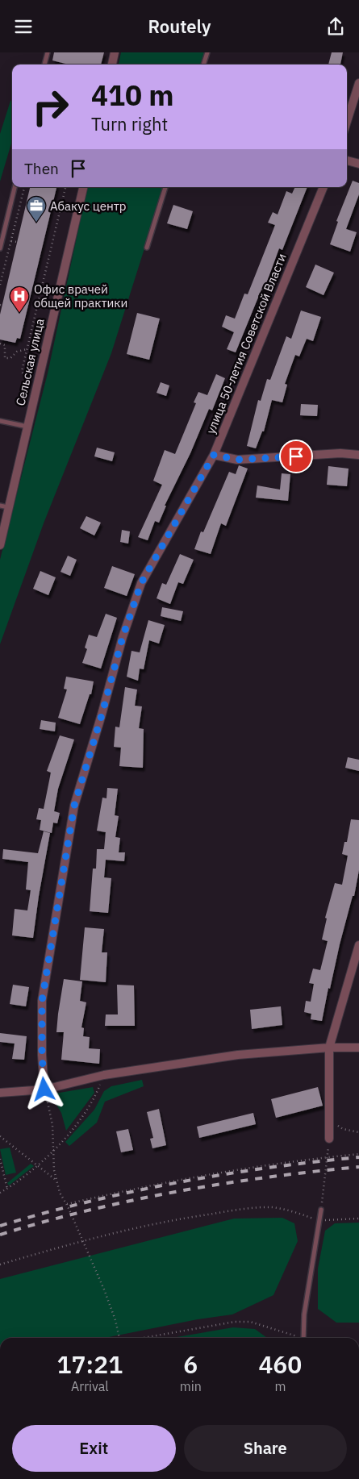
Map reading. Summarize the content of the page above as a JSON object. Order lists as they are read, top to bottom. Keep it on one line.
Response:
{"streets":{"street":["улица 50-летия Советской Власти","Сельская улица"]},"places":{"office":["Абакус центр"],"hospital":["Офис врачей общей практики"]},"page":{"header":"Routely","turn":["410 m","Turn right"],"then":"Then","eta":["17:21","Arrival","6","min","460","m"],"buttons":["Exit","Share"]}}
